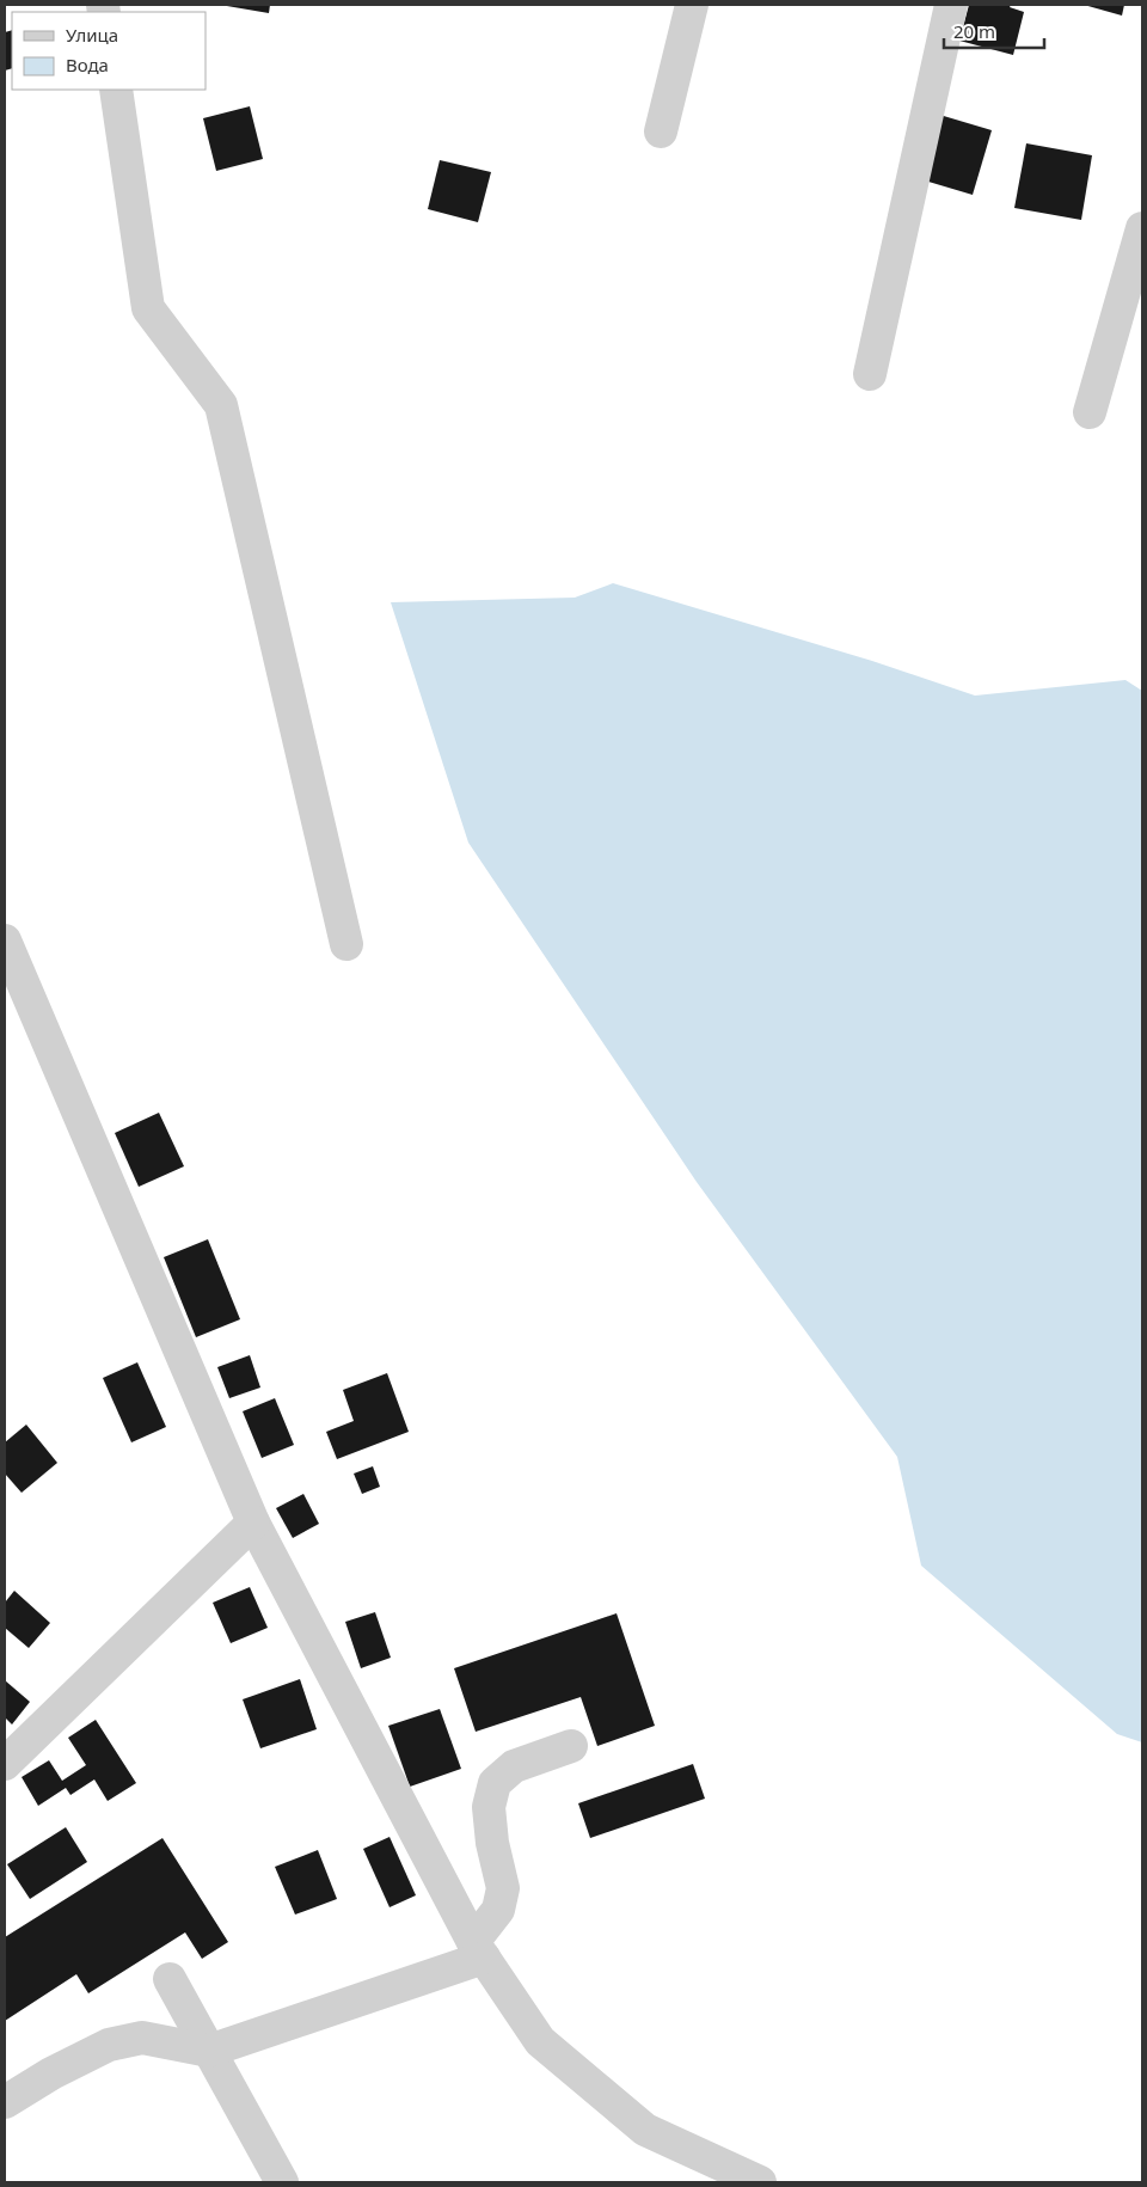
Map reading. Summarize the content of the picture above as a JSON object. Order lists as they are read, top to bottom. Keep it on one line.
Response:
{"legend":["Улица","Вода"],"scale_bar":"20 m"}
